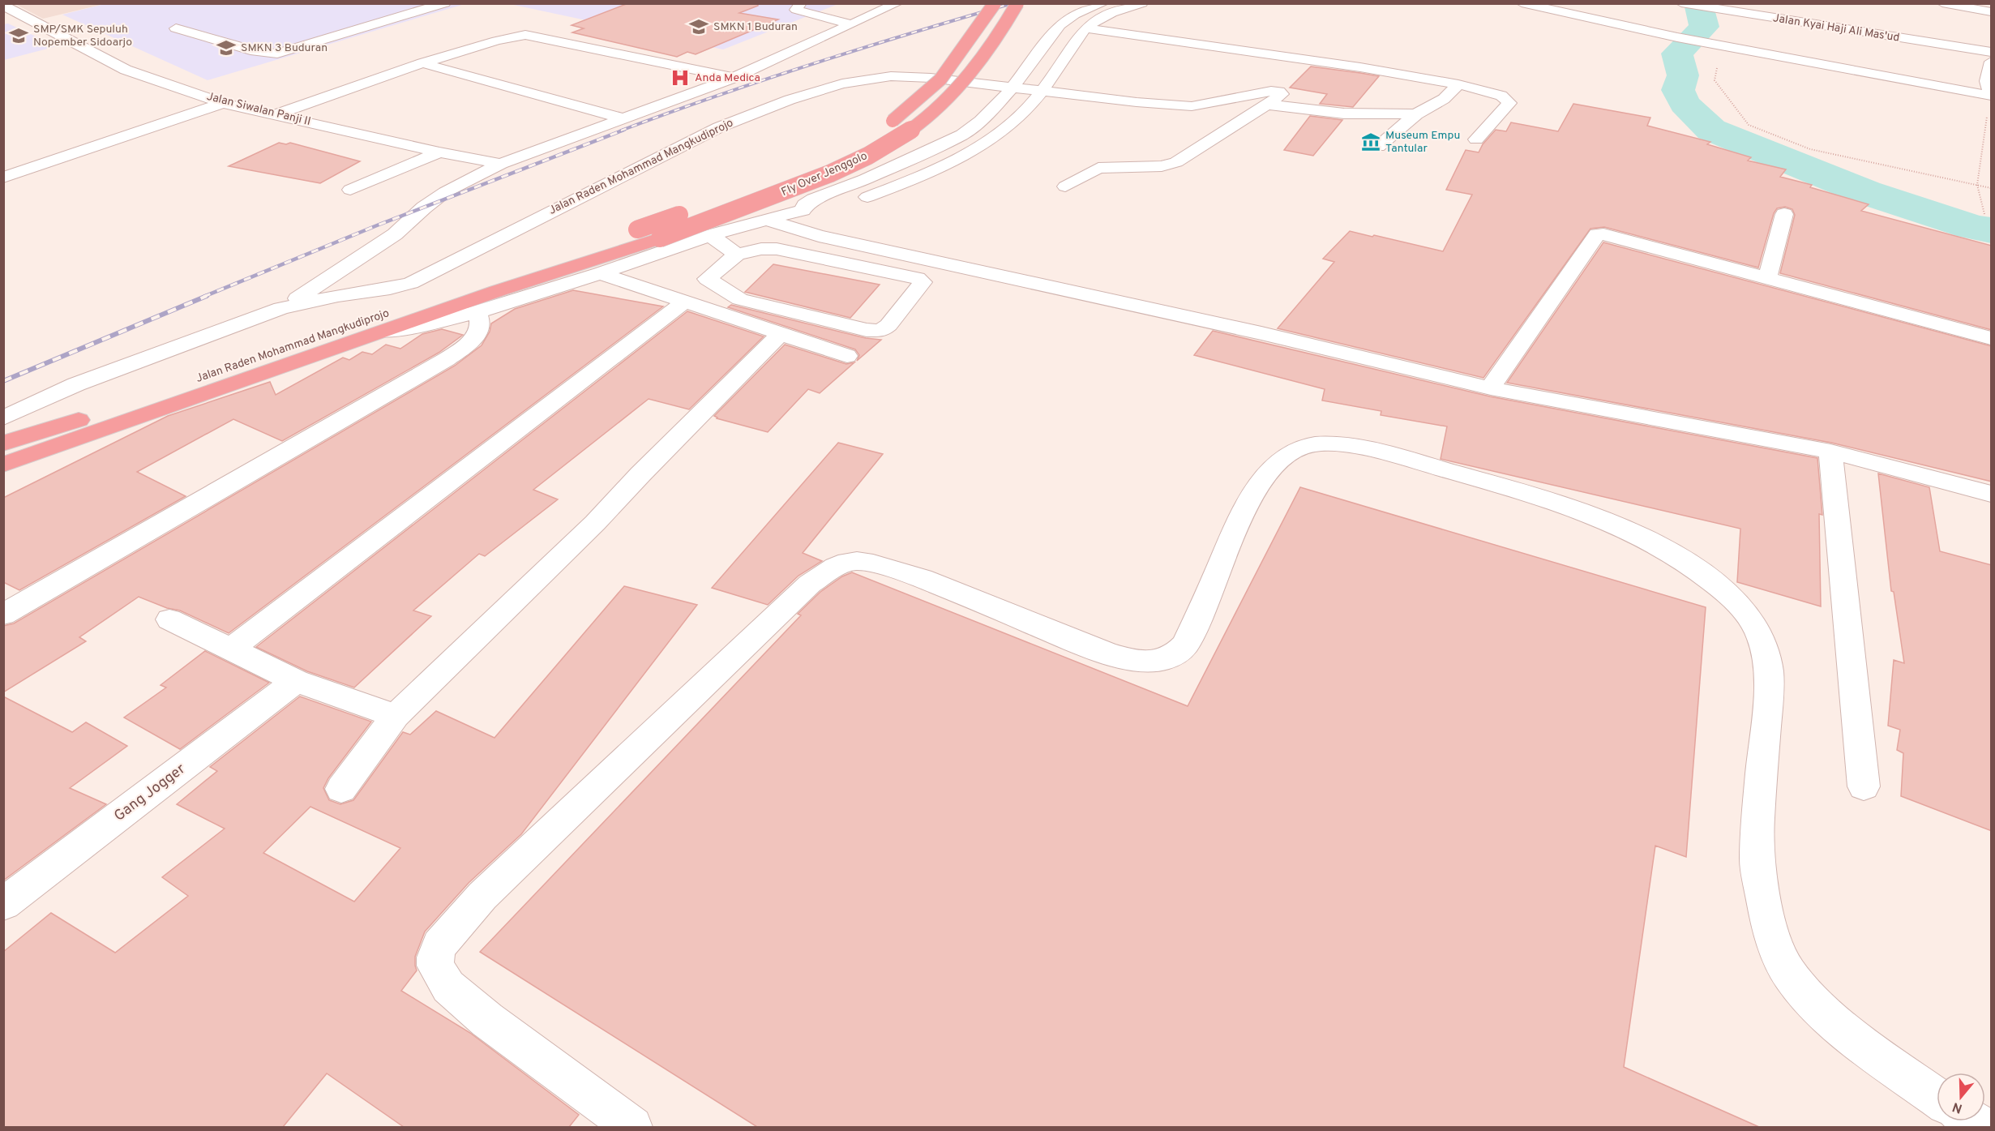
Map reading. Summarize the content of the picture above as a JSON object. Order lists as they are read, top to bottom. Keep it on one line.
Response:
{"streets":{"highway":["Jalan Raden Mohammad Mangkudiprojo","Fly Over Jenggolo"],"street":["Jalan Kyai Haji Ali Mas'ud","Jalan Siwalan Panji II","Gang Jogger"]},"crossings":[["Jalan Siwalan Panji II","Jalan Raden Mohammad Mangkudiprojo"],["Jalan Raden Mohammad Mangkudiprojo","Fly Over Jenggolo"]],"places":{"school or university":["SMKN 1 Buduran","SMP/SMK Sepuluh Nopember Sidoarjo","SMKN 3 Buduran"],"hospital":["Anda Medica"],"museum":["Museum Empu Tantular"]},"north":"bottom"}
